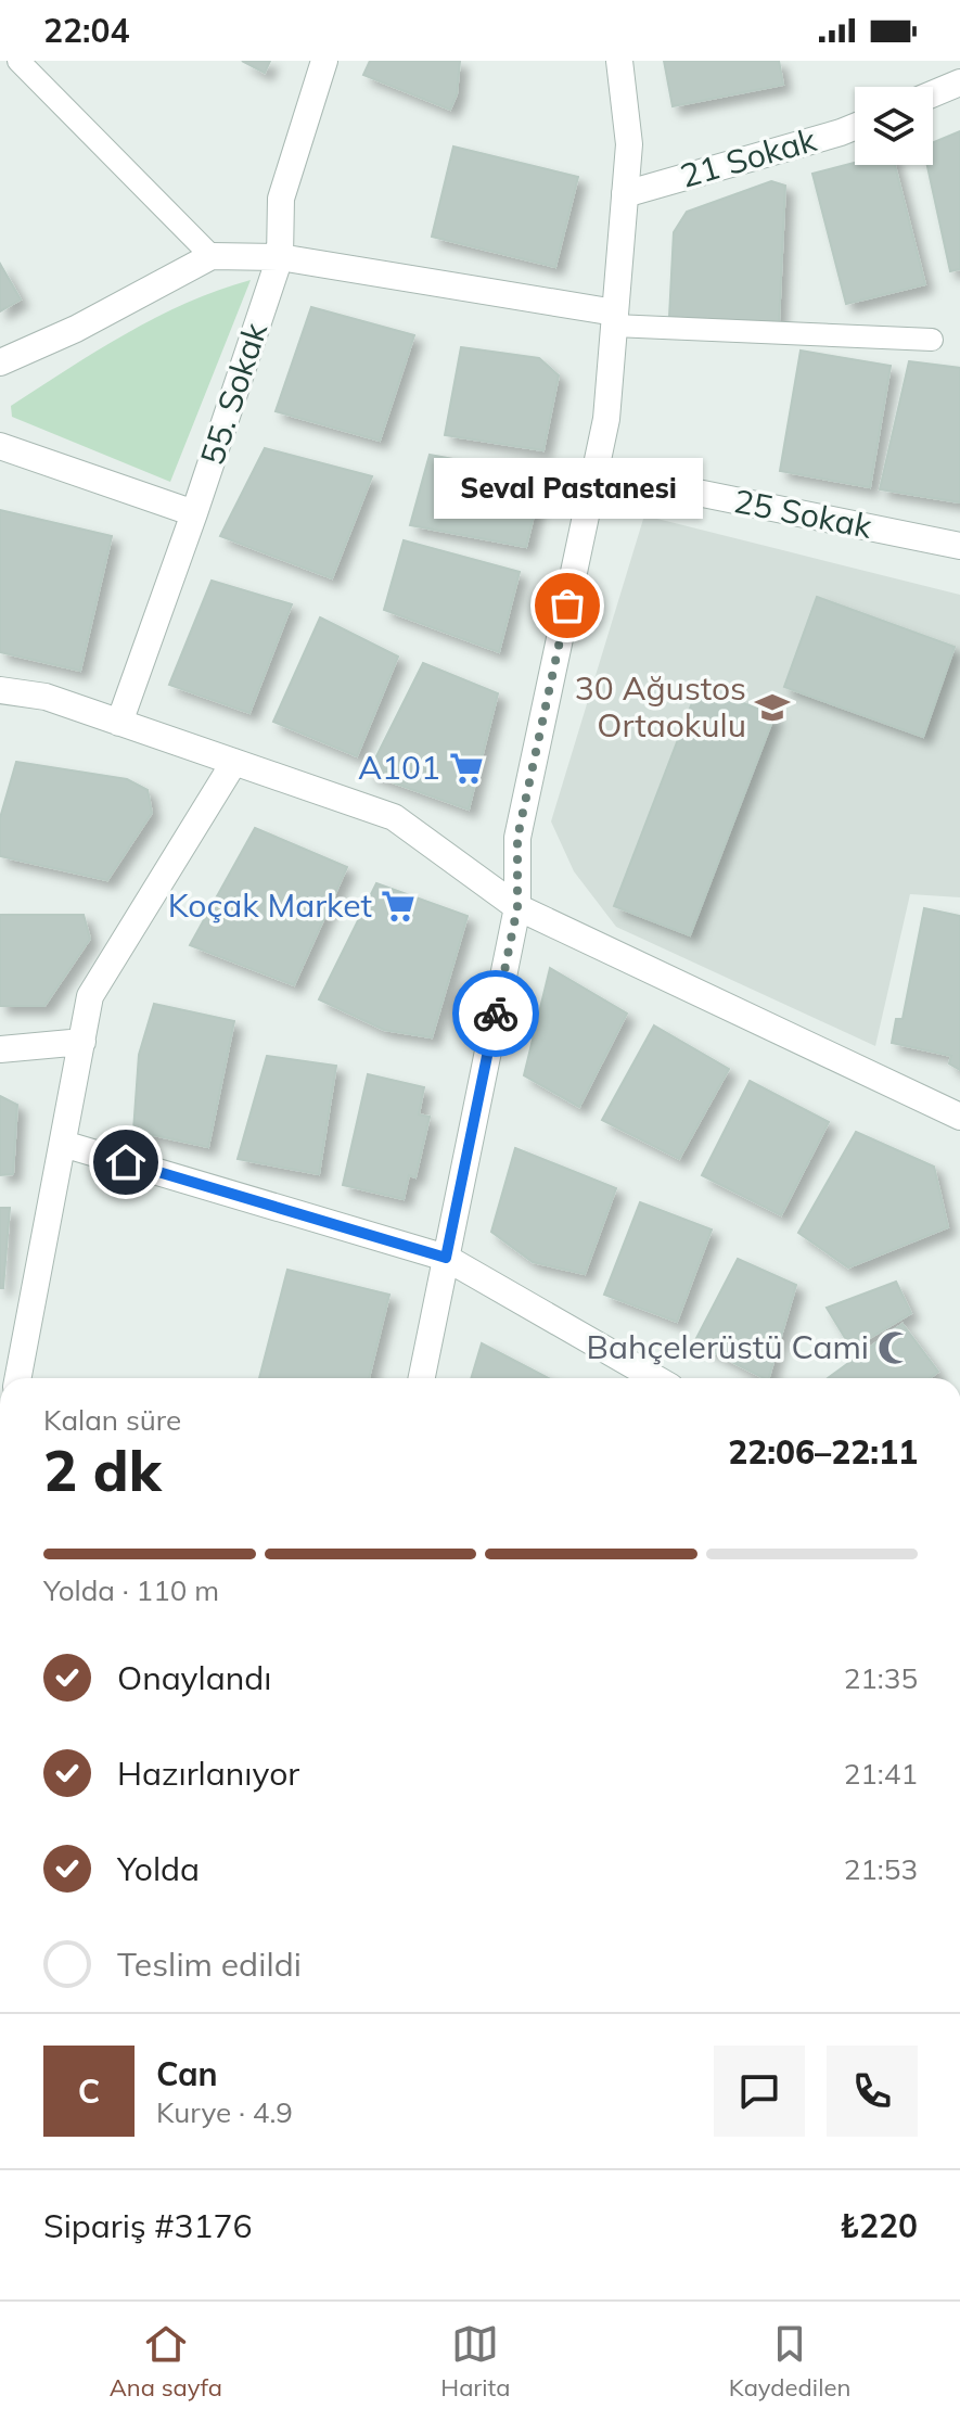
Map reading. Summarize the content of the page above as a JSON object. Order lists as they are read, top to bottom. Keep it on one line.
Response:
{"streets":{"street":["21 Sokak","55. Sokak","25 Sokak"]},"places":{"other":["Seval Pastanesi"],"school or university":["30 Ağustos Ortaokulu"],"supermarket":["A101","Koçak Market"],"mosque":["Bahçelerüstü Cami"]},"page":{"status":"22:04","bubble":"Seval Pastanesi","heading":["2 dk","Kalan süre","22:06–22:11"],"panel":["Can","Kurye · 4.9","Sipariş #3176","₺220"],"bar":"Yolda · 110 m","list":[["Onaylandı","21:35"],["Hazırlanıyor","21:41"],["Yolda","21:53"],"Teslim edildi"],"round":"C","tabs":["Ana sayfa","Harita","Kaydedilen"]}}
